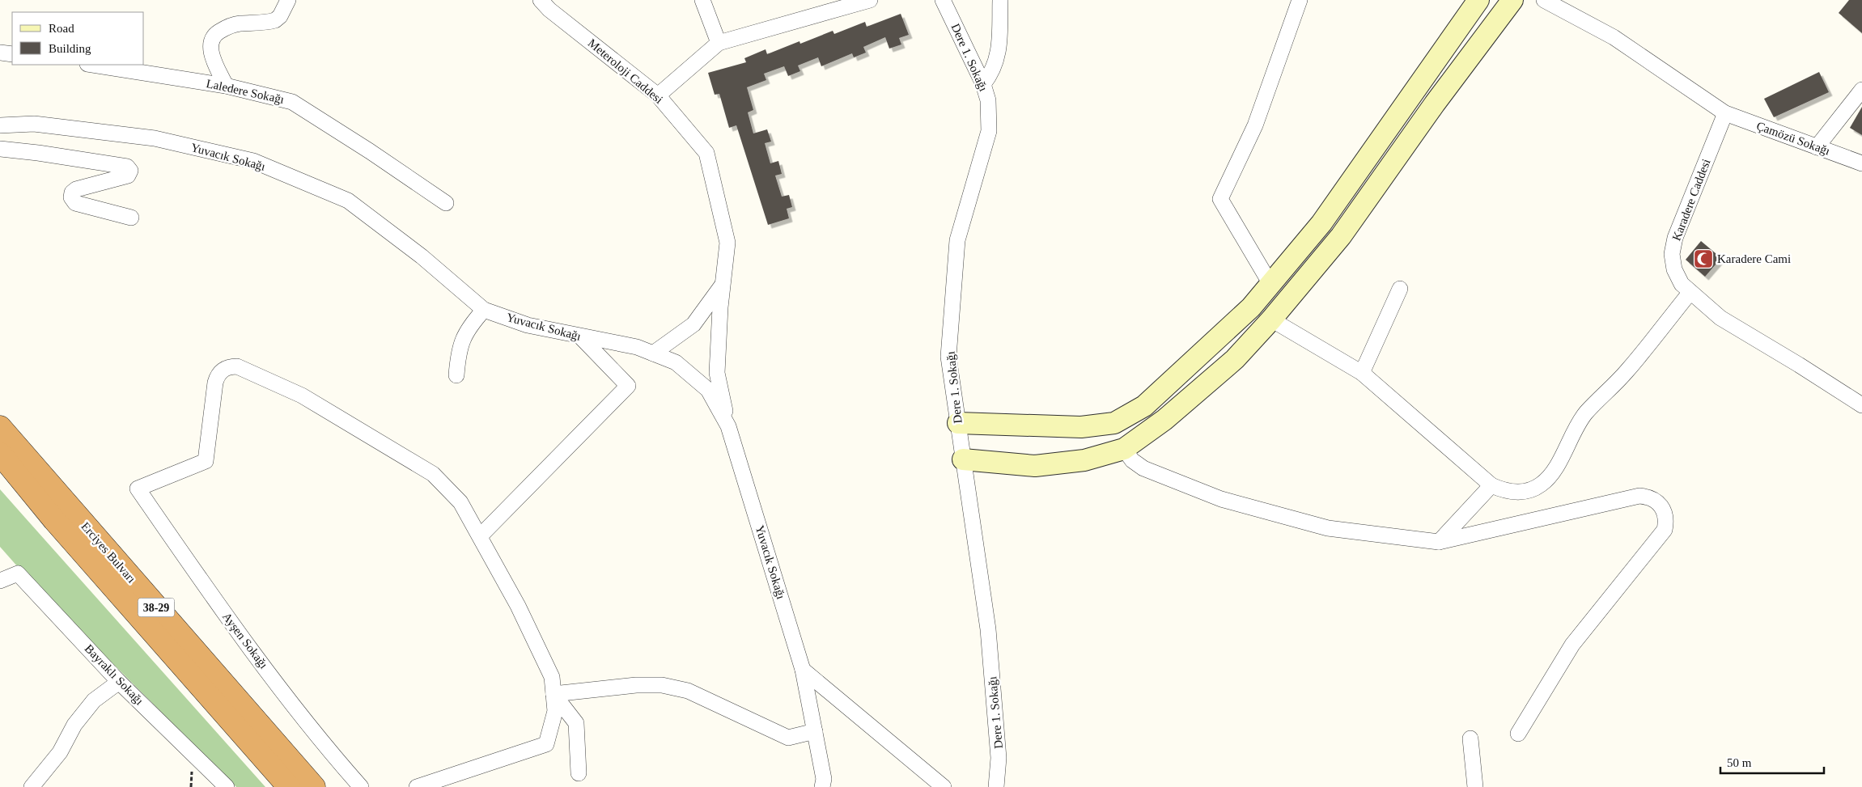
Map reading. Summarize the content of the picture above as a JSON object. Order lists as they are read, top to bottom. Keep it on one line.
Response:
{"streets":{"highway":["Erciyes Bulvarı","38-29"],"street":["Dere 1. Sokağı","Meteroloji Caddesi","Laledere Sokağı","Çamözü Sokağı","Yuvacık Sokağı","Karadere Caddesi","Ayşen Sokağı","Bayraklı Sokağı"]},"crossings":[["Meteroloji Caddesi","Yuvacık Sokağı"],["Çamözü Sokağı","Karadere Caddesi"]],"places":{"mosque":["Karadere Cami"]},"legend":["Road","Building"],"scale_bar":"50 m"}
